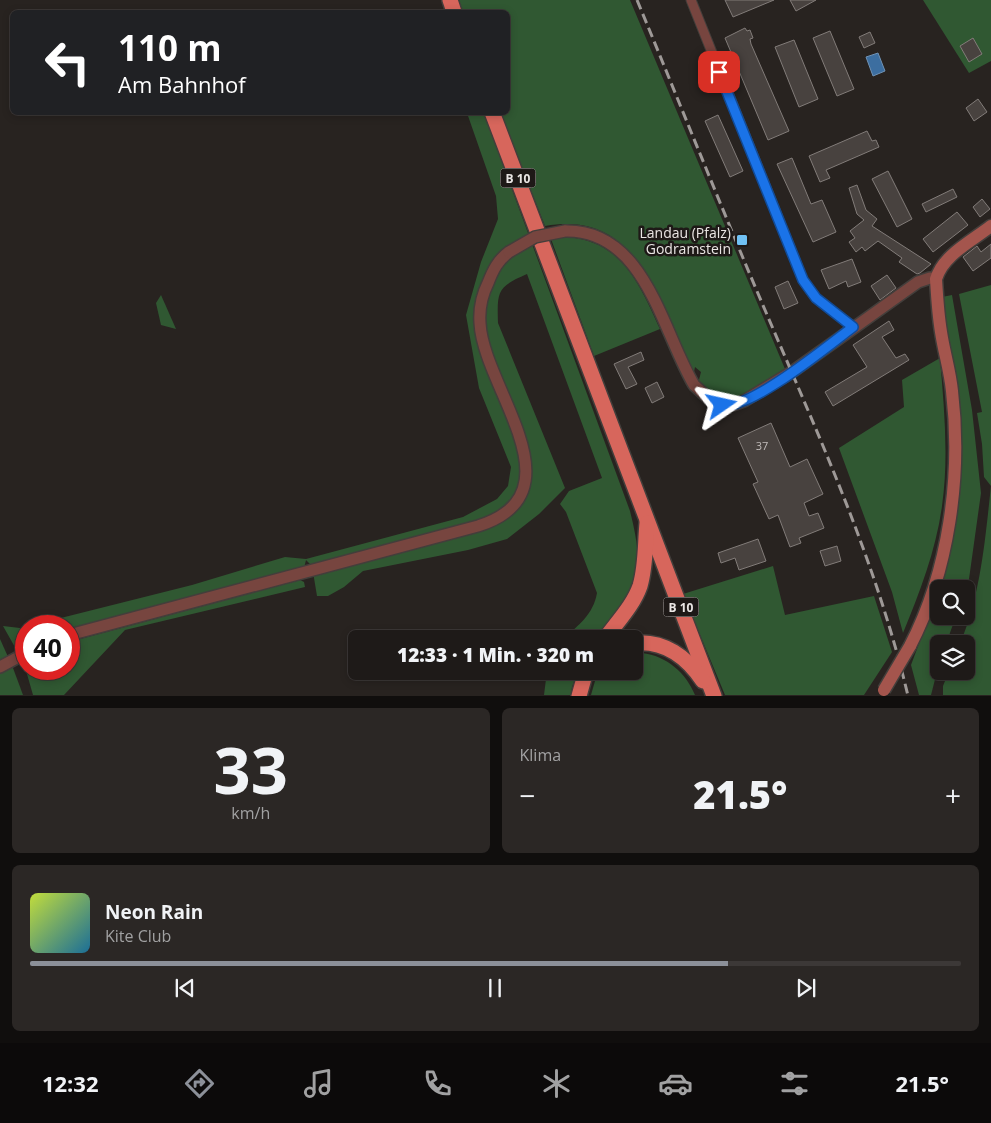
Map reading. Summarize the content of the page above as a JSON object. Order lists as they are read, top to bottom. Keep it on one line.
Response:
{"streets":{"highway":["B 10"]},"places":{"transit":["Landau (Pfalz) Godramstein"]},"house_numbers":["37"],"page":{"turn":["110 m","Am Bahnhof"],"limit":"40","trip":"12:33 · 1 Min. · 320 m","tile":[["33","km/h"],"Klima"],"heat":["−","21.5°","+"],"song":["Neon Rain","Kite Club"],"tabs":["12:32","21.5°"]}}
